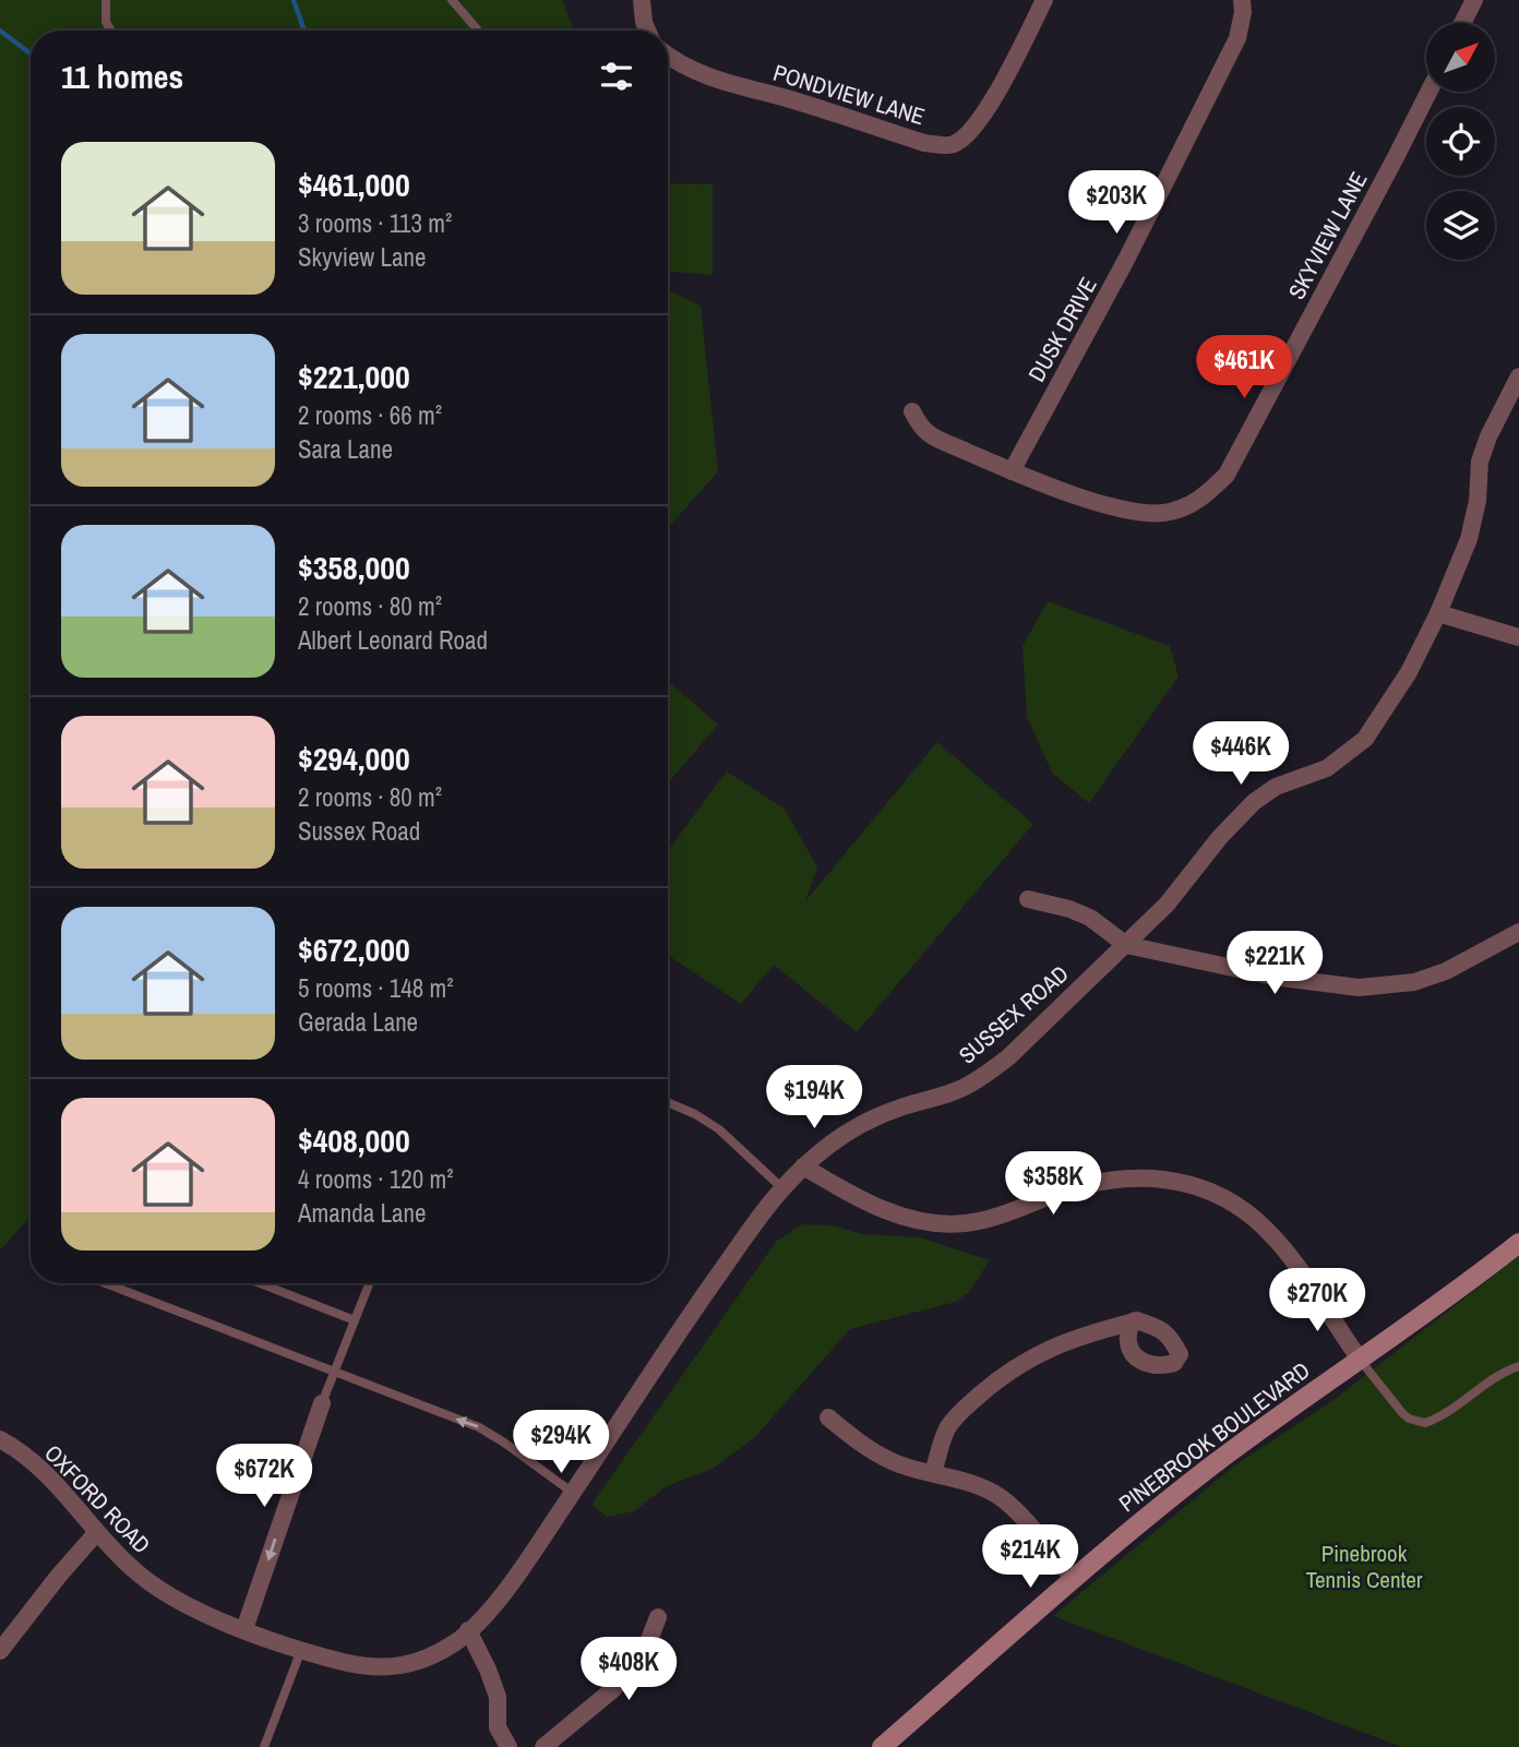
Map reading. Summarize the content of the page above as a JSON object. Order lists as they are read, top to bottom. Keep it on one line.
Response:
{"streets":{"street":["PONDVIEW LANE","SKYVIEW LANE","DUSK DRIVE","SUSSEX ROAD","PINEBROOK BOULEVARD","OXFORD ROAD"]},"crossings":[["SKYVIEW LANE","DUSK DRIVE"],["SUSSEX ROAD","OXFORD ROAD"]],"parks":["Pinebrook Tennis Center"],"north":"top right","page":{"heading":"11 homes","list":[{"name":"$461,000","note":"3 rooms · 113 m² · Skyview Lane"},{"name":"$221,000","note":"2 rooms · 66 m² · Sara Lane"},{"name":"$358,000","note":"2 rooms · 80 m² · Albert Leonard Road"},{"name":"$294,000","note":"2 rooms · 80 m² · Sussex Road"},{"name":"$672,000","note":"5 rooms · 148 m² · Gerada Lane"},{"name":"$408,000","note":"4 rooms · 120 m² · Amanda Lane"}],"price":["$203K","$461K","$446K","$221K","$194K","$358K","$270K","$294K","$672K","$214K","$408K"]}}
